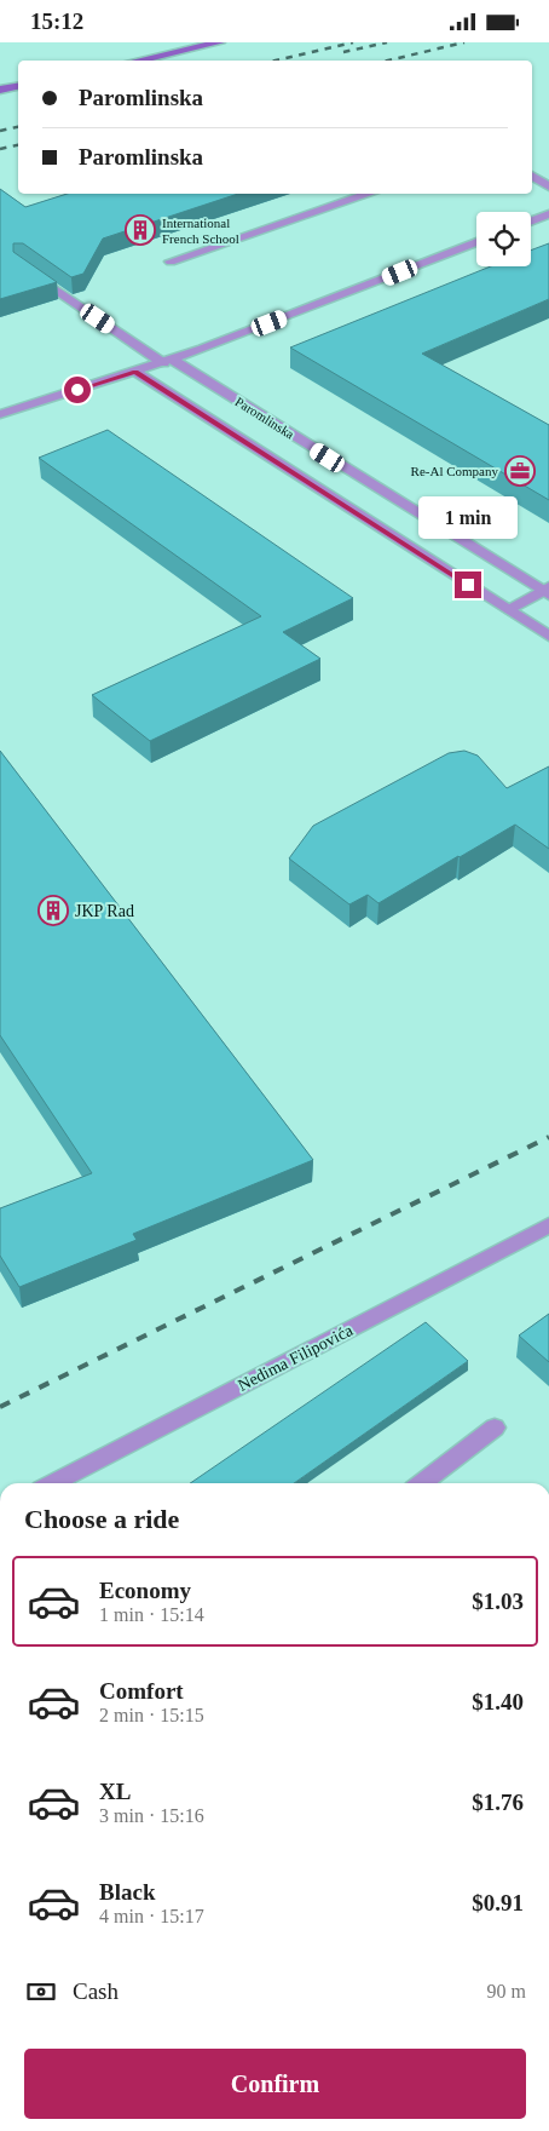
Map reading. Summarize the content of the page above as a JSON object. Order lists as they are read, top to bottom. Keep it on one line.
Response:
{"streets":{"street":["Paromlinska","Nedima Filipovića"]},"places":{"building":["International French School","JKP Rad"],"office":["Re-Al Company"]},"page":{"status":"15:12","banner":["Paromlinska","Paromlinska"],"bubble":"1 min","heading":"Choose a ride","list":[{"name":"Economy","note":"1 min · 15:14","value":"$1.03"},{"name":"Comfort","note":"2 min · 15:15","value":"$1.40"},{"name":"XL","note":"3 min · 15:16","value":"$1.76"},{"name":"Black","note":"4 min · 15:17","value":"$0.91"}],"pay":["Cash","90 m"],"buttons":"Confirm"}}
